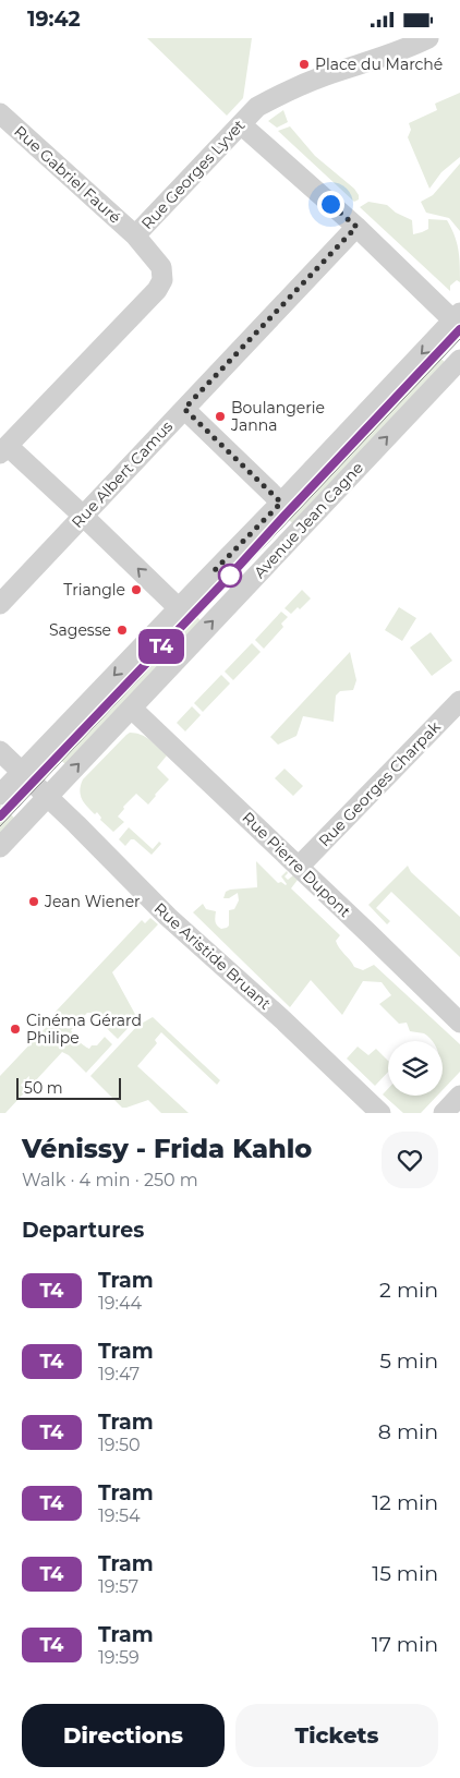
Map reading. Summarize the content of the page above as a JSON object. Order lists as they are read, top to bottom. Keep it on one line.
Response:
{"streets":{"street":["Rue Gabriel Fauré","Rue Georges Lyvet","Rue Albert Camus","Avenue Jean Cagne","Rue Georges Charpak","Rue Pierre Dupont","Rue Aristide Bruant"]},"crossings":[["Rue Gabriel Fauré","Rue Georges Lyvet"],["Avenue Jean Cagne","Rue Pierre Dupont"],["Avenue Jean Cagne","Rue Aristide Bruant"],["Rue Georges Charpak","Rue Pierre Dupont"]],"places":["Place du Marché","Boulangerie Janna","Triangle","Sagesse","Jean Wiener","Cinéma Gérard Philipe"],"lines":["tram line T4"],"scale_bar":"50 m","page":{"status":"19:42","on_map":"T4","scale":"50 m","heading":[["Vénissy - Frida Kahlo","Walk · 4 min · 250 m"],"Departures"],"list":[{"mark":"T4","name":"Tram","note":"19:44","value":"2 min"},{"mark":"T4","name":"Tram","note":"19:47","value":"5 min"},{"mark":"T4","name":"Tram","note":"19:50","value":"8 min"},{"mark":"T4","name":"Tram","note":"19:54","value":"12 min"},{"mark":"T4","name":"Tram","note":"19:57","value":"15 min"},{"mark":"T4","name":"Tram","note":"19:59","value":"17 min"}],"buttons":["Directions","Tickets"]}}
